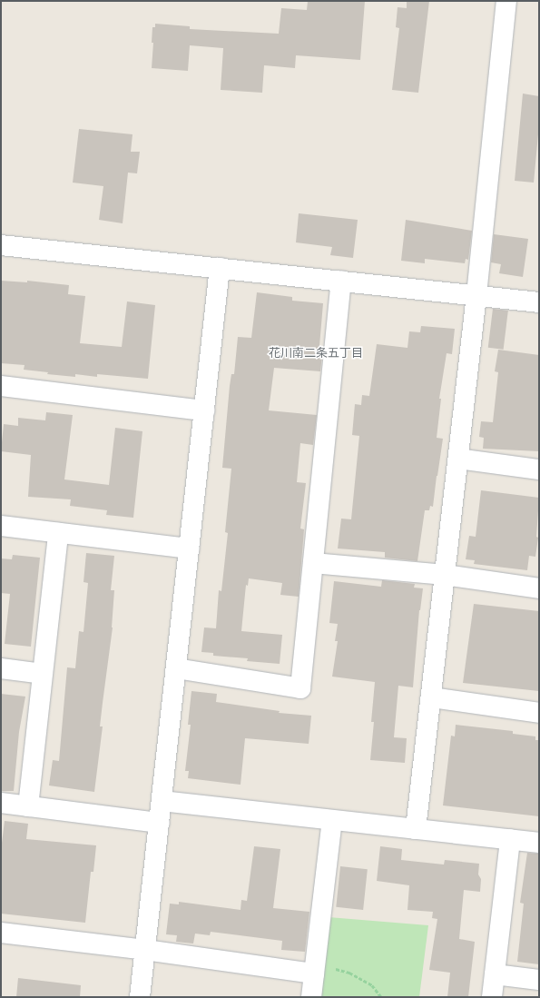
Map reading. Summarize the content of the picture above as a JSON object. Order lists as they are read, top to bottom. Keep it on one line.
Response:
{"districts":["花川南二条五丁目"]}
